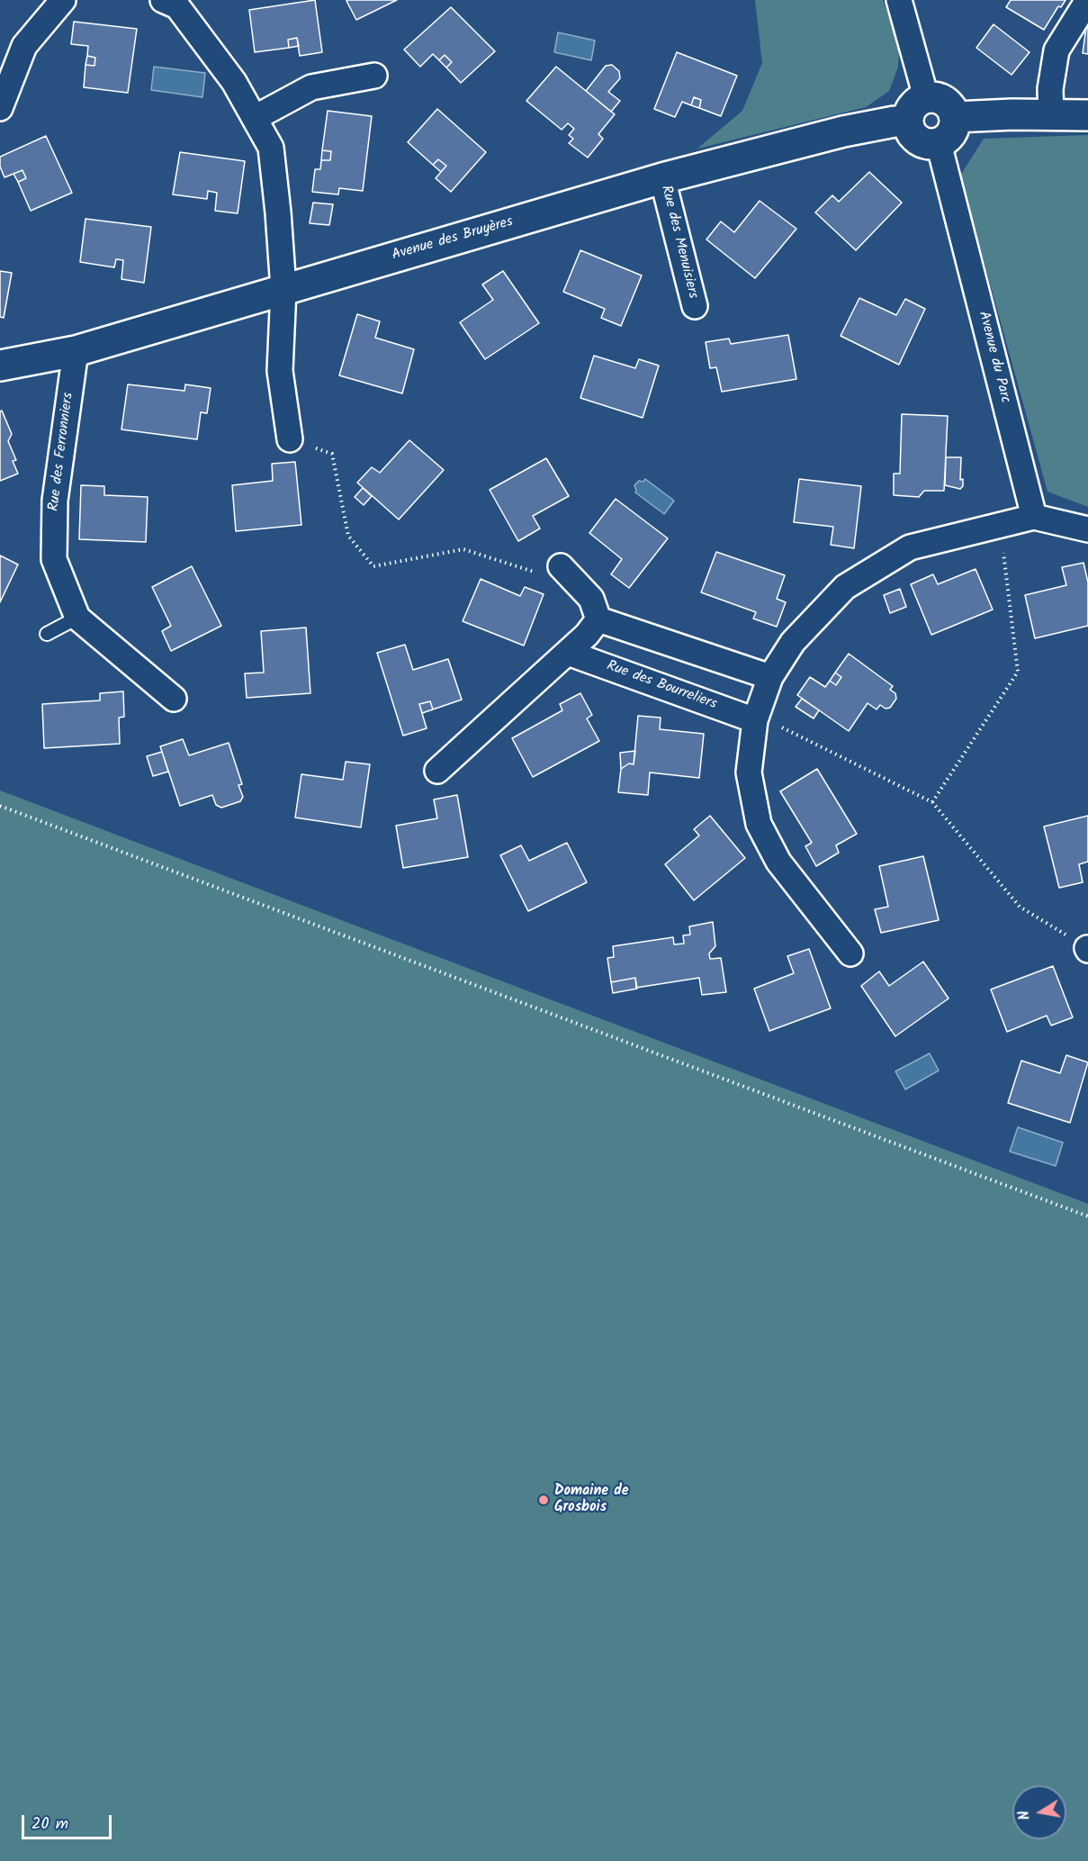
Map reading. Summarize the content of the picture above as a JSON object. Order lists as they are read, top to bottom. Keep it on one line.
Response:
{"streets":{"street":["Avenue des Bruyères","Rue des Menuisiers","Avenue du Parc","Rue des Ferronniers","Rue des Bourreliers"]},"crossings":[["Avenue des Bruyères","Rue des Menuisiers"],["Avenue des Bruyères","Avenue du Parc"],["Avenue des Bruyères","Rue des Ferronniers"]],"places":["Domaine de Grosbois"],"scale_bar":"20 m","north":"left"}
